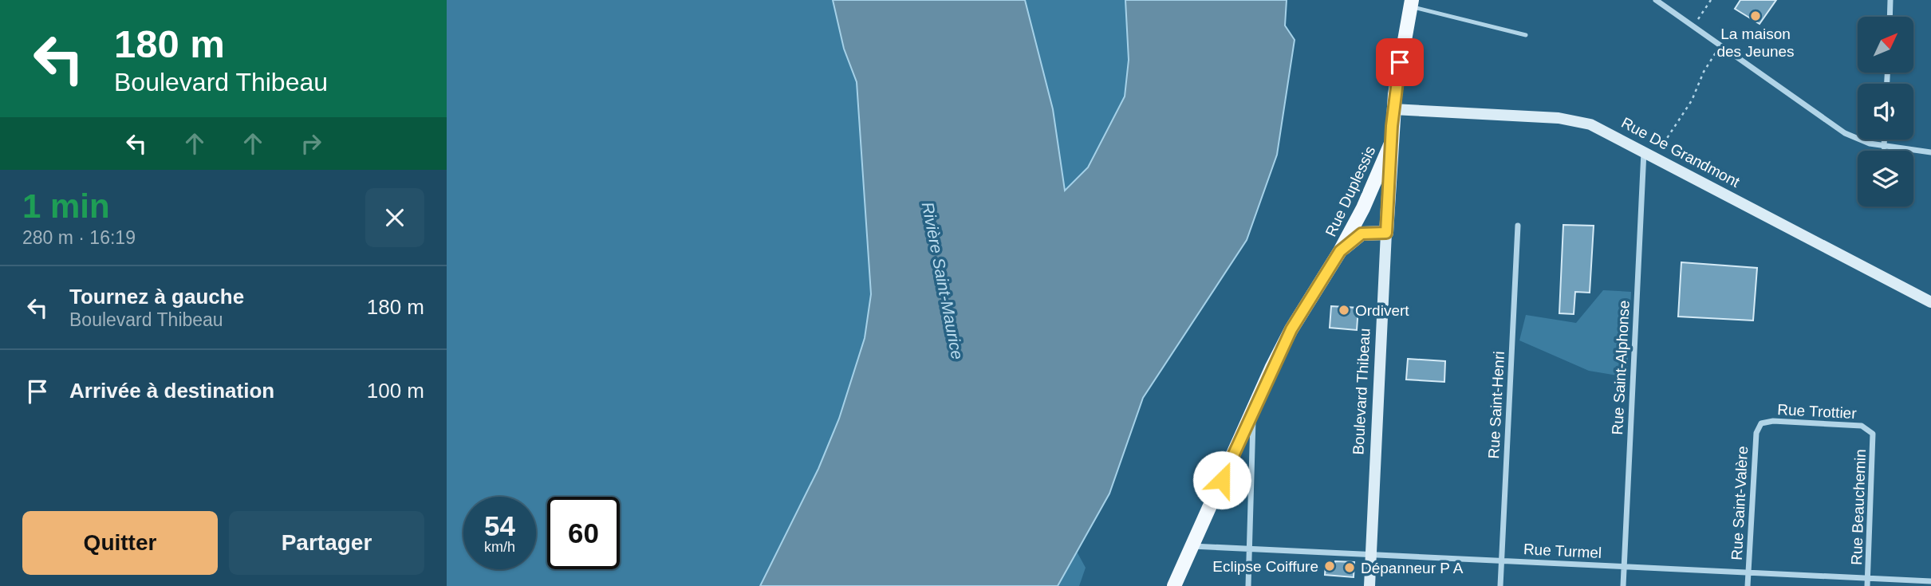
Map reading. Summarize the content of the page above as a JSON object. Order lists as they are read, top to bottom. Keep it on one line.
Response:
{"streets":{"main road":["Rue Duplessis","Boulevard Thibeau"],"street":["Rue De Grandmont","Rue Saint-Alphonse","Rue Saint-Henri","Rue Trottier","Rue Saint-Valère","Rue Beauchemin","Rue Turmel"]},"crossings":[["Rue De Grandmont","Rue Saint-Alphonse"],["Rue De Grandmont","Boulevard Thibeau"],["Rue Duplessis","Boulevard Thibeau"],["Rue Duplessis","Rue Turmel"],["Rue Saint-Alphonse","Rue Turmel"],["Boulevard Thibeau","Rue Turmel"],["Rue Saint-Henri","Rue Turmel"],["Rue Trottier","Rue Saint-Valère"],["Rue Trottier","Rue Beauchemin"],["Rue Saint-Valère","Rue Turmel"],["Rue Beauchemin","Rue Turmel"]],"water":["Rivière Saint-Maurice"],"places":["La maison des Jeunes","Ordivert","Eclipse Coiffure","Dépanneur P A"],"north":"top right","page":{"turn":["180 m","Boulevard Thibeau"],"heading":["1 min","280 m · 16:19"],"list":[{"name":"Tournez à gauche","note":"Boulevard Thibeau","value":"180 m"},{"name":"Arrivée à destination","value":"100 m"}],"speed":"54 km/h","limit":"60","buttons":["Quitter","Partager"]}}
